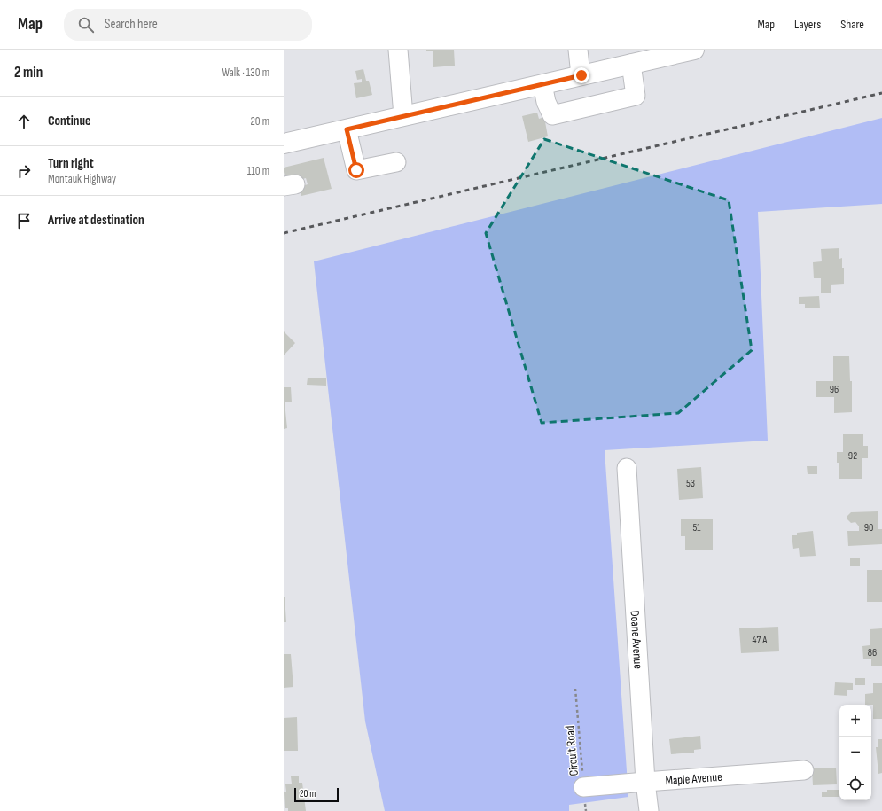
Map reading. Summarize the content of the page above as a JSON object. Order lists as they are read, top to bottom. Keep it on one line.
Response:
{"streets":{"street":["Doane Avenue","Maple Avenue"],"path":["Circuit Road"]},"crossings":[["Doane Avenue","Maple Avenue"],["Circuit Road","Maple Avenue"]],"house_numbers":["96","92","53","51","90","47 A","86"],"scale_bar":"20 m","page":{"header":"Map","search":"Search here","nav":["Map","Layers","Share"],"heading":["2 min","Walk · 130 m"],"list":[["Continue","20 m"],["Turn right","Montauk Highway","110 m"],"Arrive at destination"],"map_buttons":["+","−"],"scale":"20 m"}}
